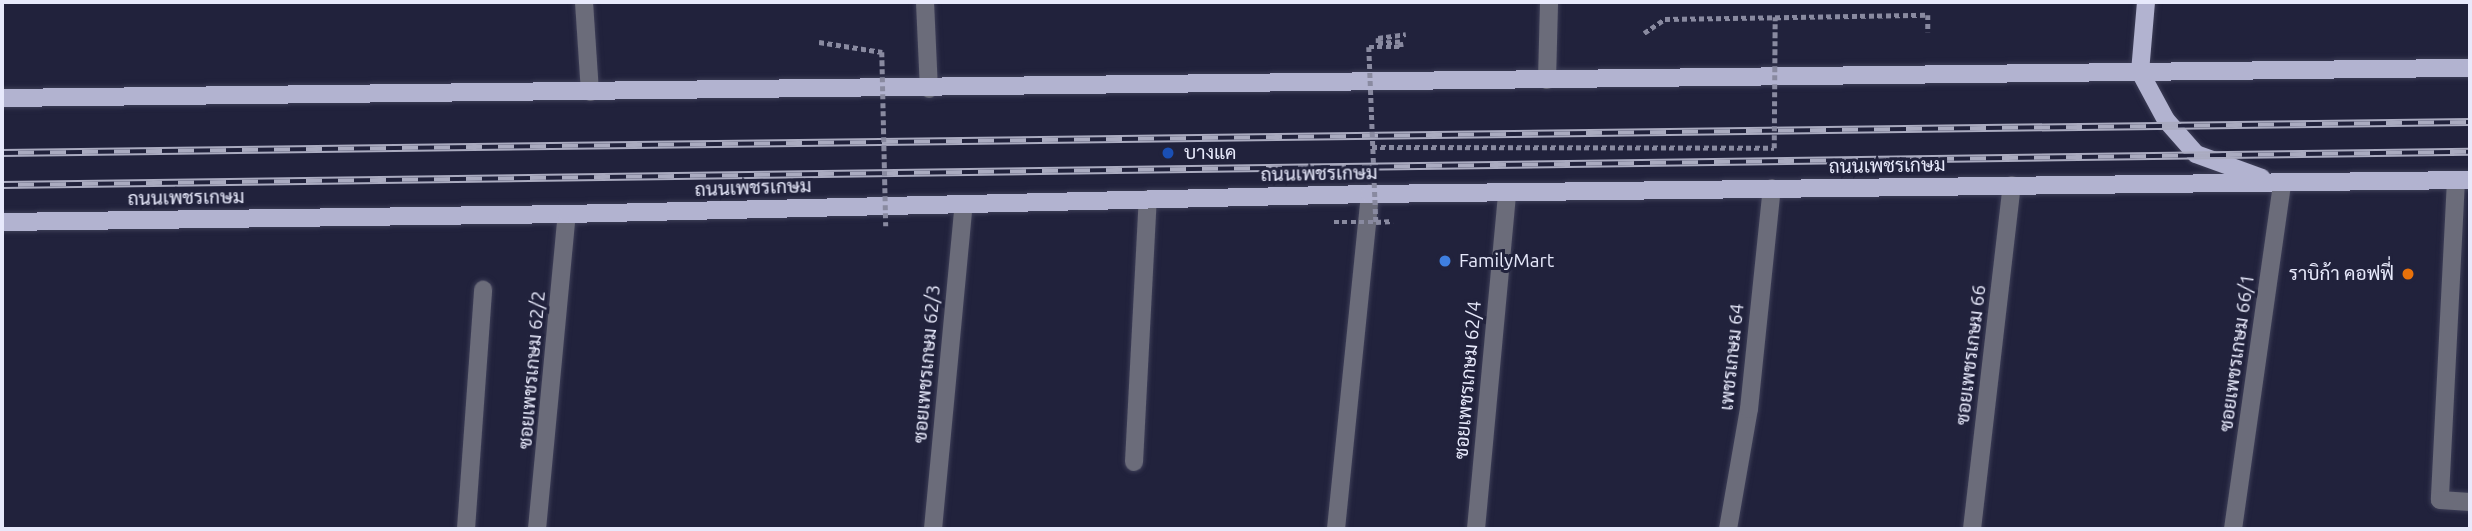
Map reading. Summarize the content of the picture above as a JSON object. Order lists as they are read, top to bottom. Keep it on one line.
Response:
{"streets":{"main road":["ถนนเพชรเกษม"],"street":["ซอยเพชรเกษม 66/1","ซอยเพชรเกษม 66","เพชรเกษม 64","ซอยเพชรเกษม 62/3","ซอยเพชรเกษม 62/2","ซอยเพชรเกษม 62/4"]},"crossings":[["ถนนเพชรเกษม","ซอยเพชรเกษม 66/1"],["ถนนเพชรเกษม","ซอยเพชรเกษม 66"],["ถนนเพชรเกษม","เพชรเกษม 64"],["ถนนเพชรเกษม","ซอยเพชรเกษม 62/3"],["ถนนเพชรเกษม","ซอยเพชรเกษม 62/2"],["ถนนเพชรเกษม","ซอยเพชรเกษม 62/4"]],"places":["บางแค","FamilyMart","ราบิก้า คอฟฟี่"]}
